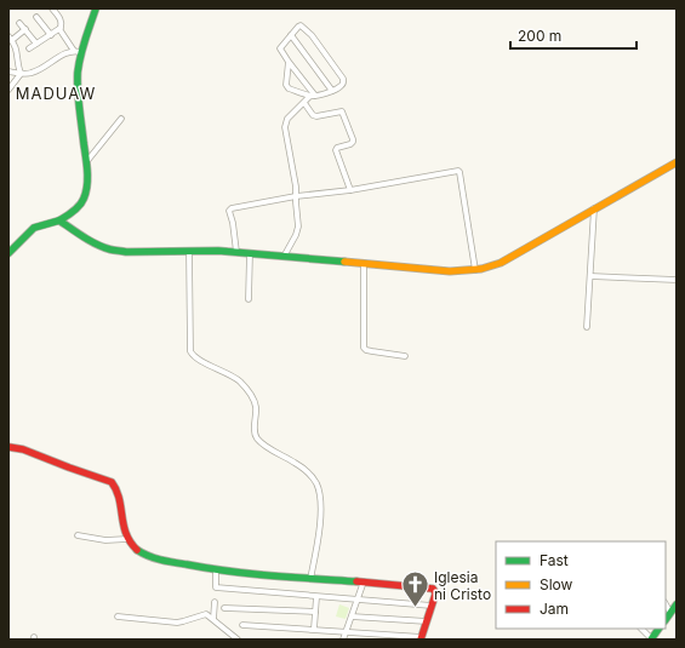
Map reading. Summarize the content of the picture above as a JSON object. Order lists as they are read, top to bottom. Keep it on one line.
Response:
{"districts":["MADUAW"],"places":{"church":["Iglesia ni Cristo"]},"legend":["Fast","Slow","Jam"],"scale_bar":"200 m"}
